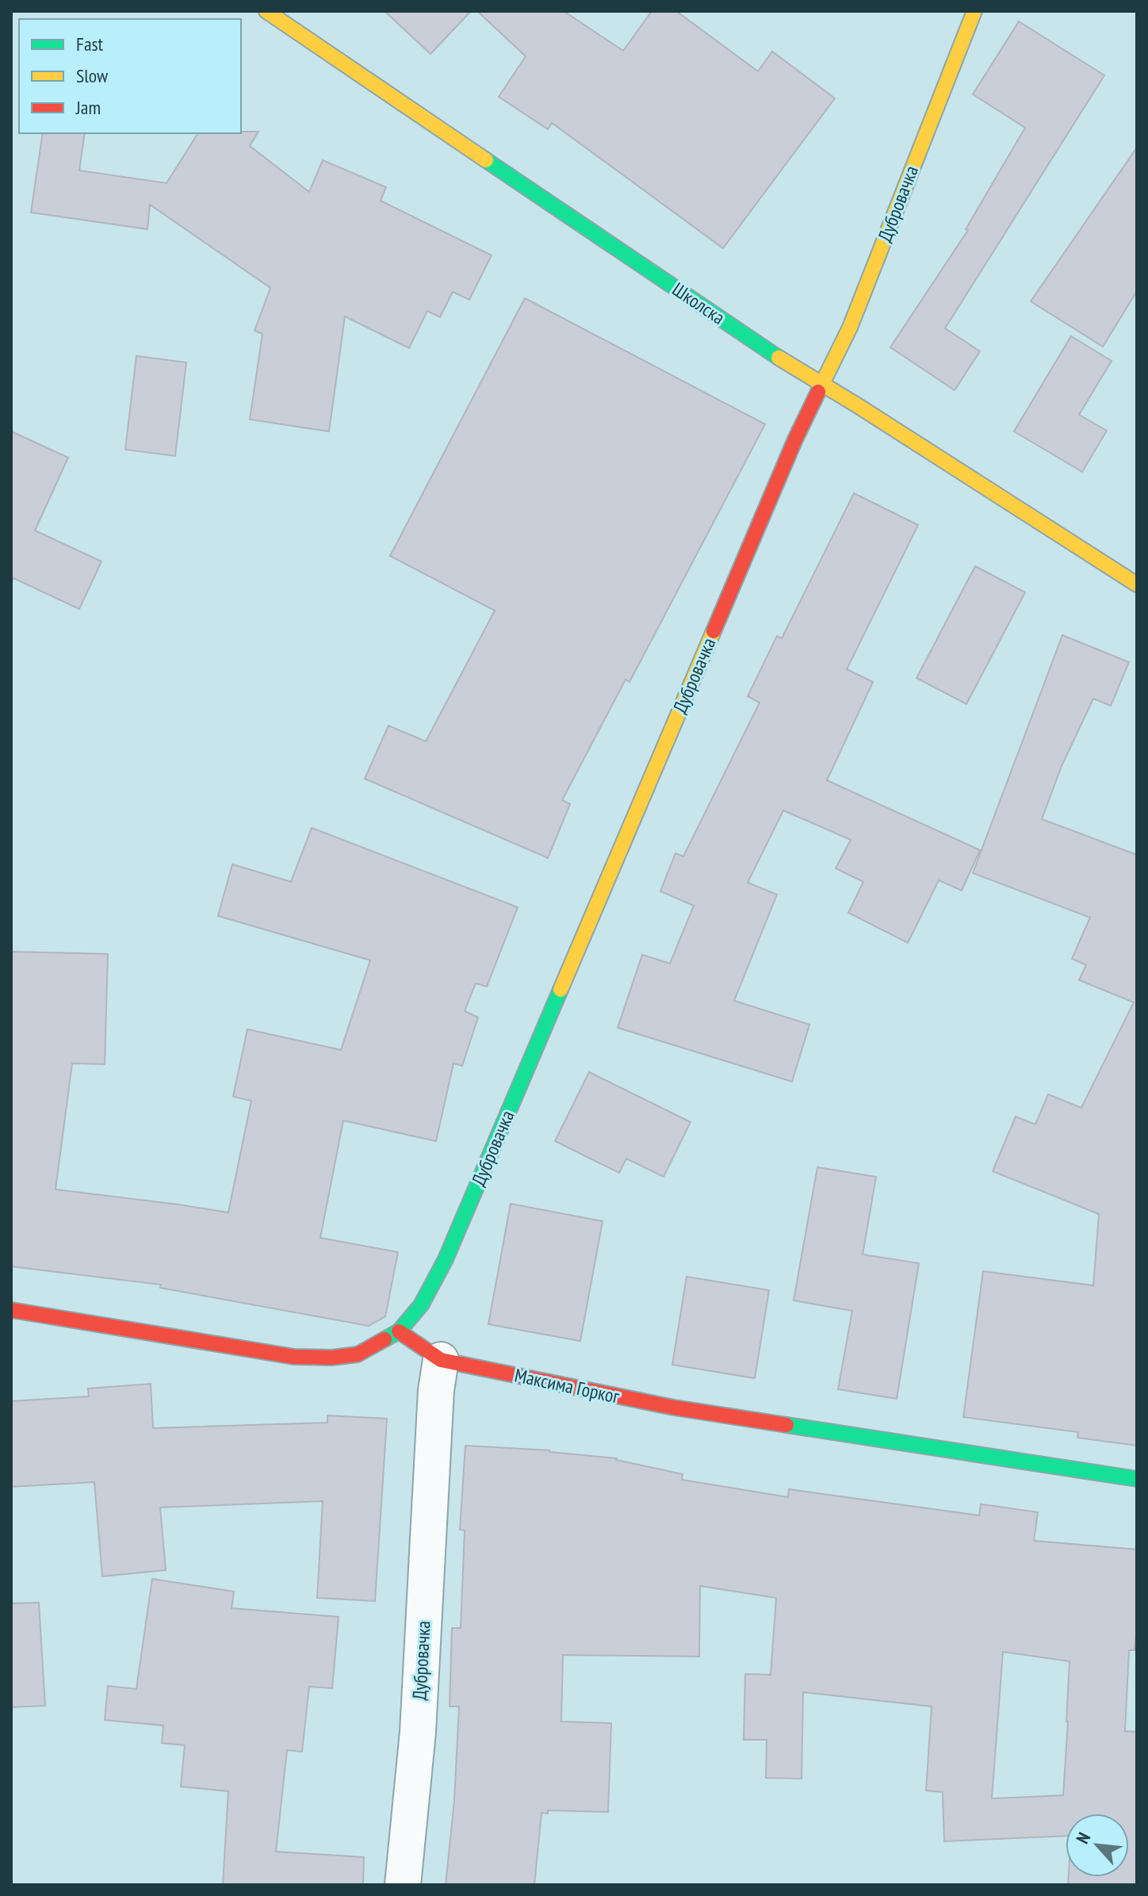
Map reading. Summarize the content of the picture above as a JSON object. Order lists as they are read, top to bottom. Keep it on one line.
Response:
{"streets":{"street":["Дубровачка","Школска","Максима Горког"]},"crossings":[["Дубровачка","Школска"],["Дубровачка","Максима Горког"]],"legend":["Fast","Slow","Jam"],"north":"top left"}
